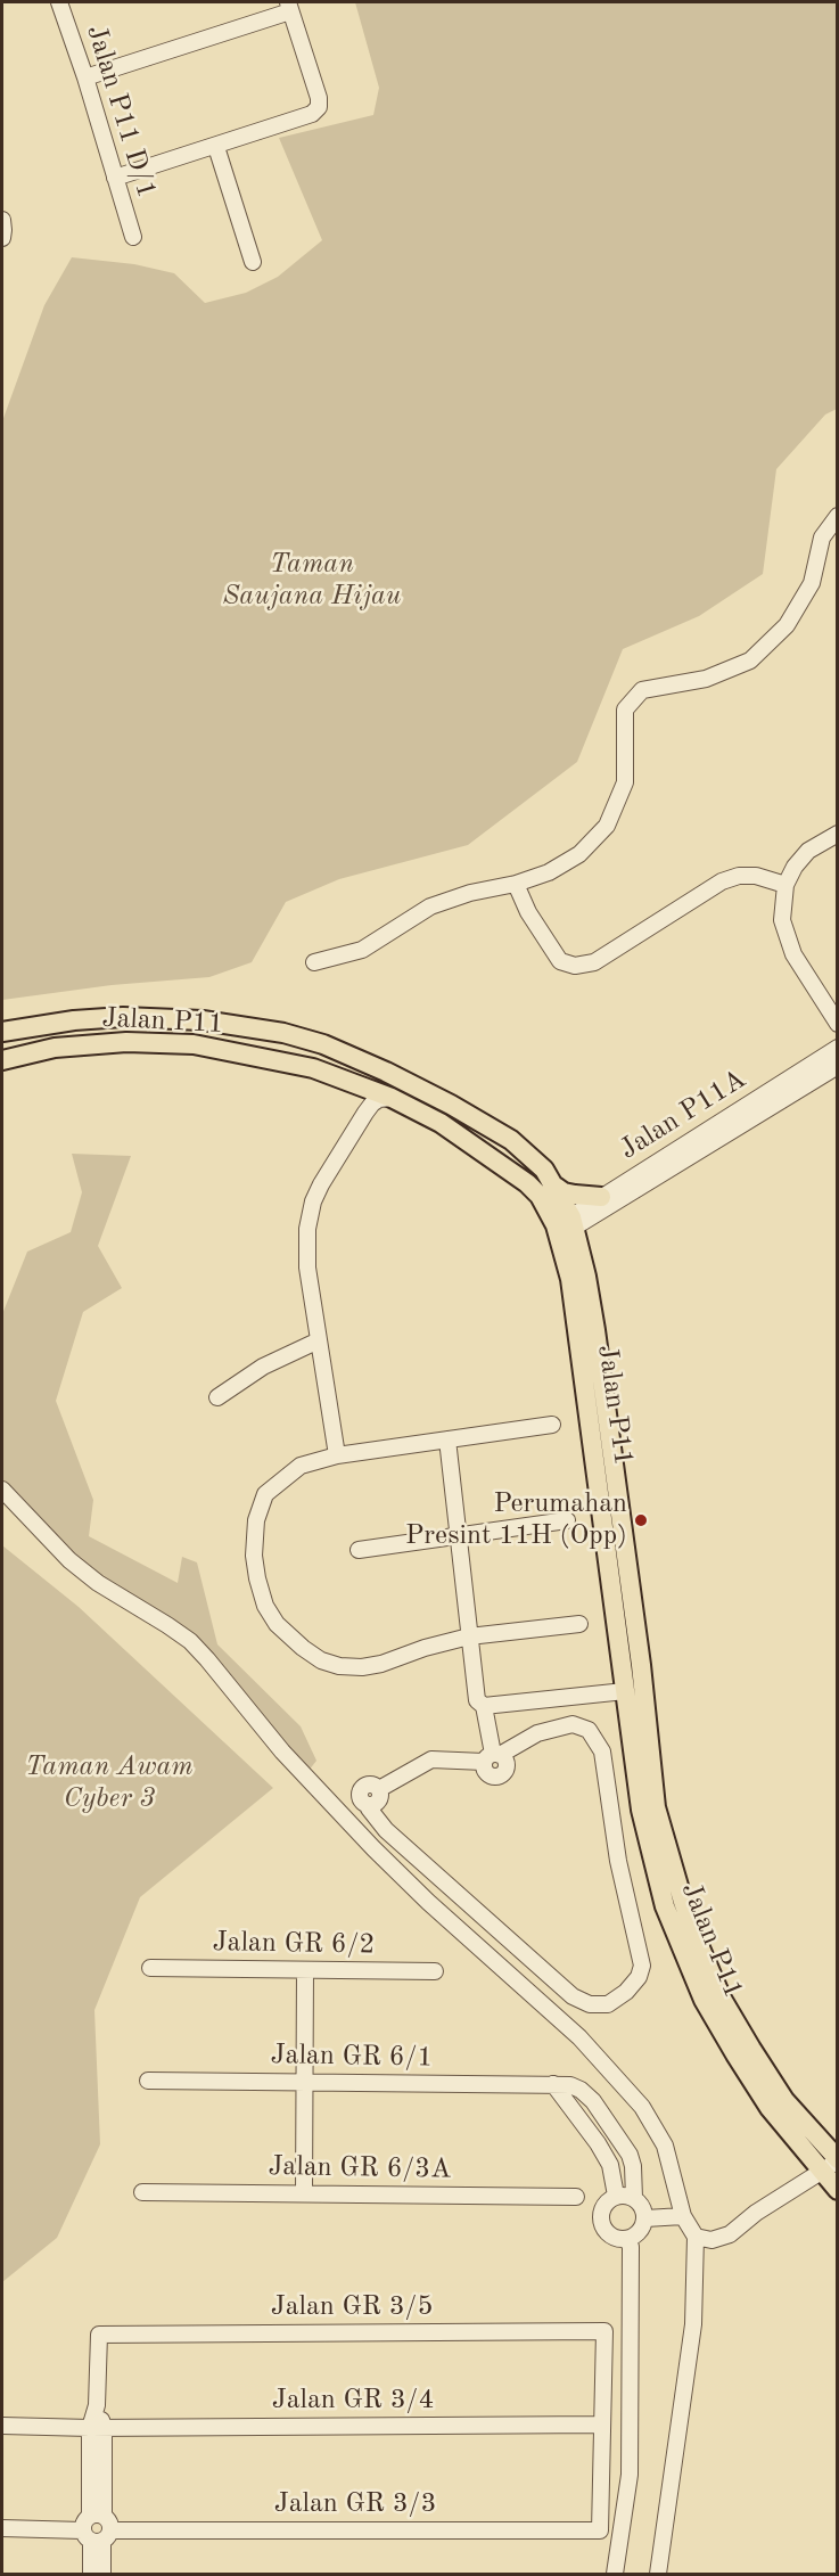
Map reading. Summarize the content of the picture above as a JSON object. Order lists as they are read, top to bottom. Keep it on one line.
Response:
{"streets":{"main road":["Jalan P11"],"street":["Jalan P11 D/1","Jalan P11A","Jalan GR 6/2","Jalan GR 6/1","Jalan GR 6/3A","Jalan GR 3/5","Jalan GR 3/4","Jalan GR 3/3"]},"crossings":[["Jalan P11","Jalan P11A"],["Jalan GR 3/5","Jalan GR 3/4"],["Jalan GR 3/5","Jalan GR 3/3"],["Jalan GR 3/4","Jalan GR 3/3"]],"parks":["Taman Saujana Hijau","Taman Awam Cyber 3"],"places":["Perumahan Presint 11H (Opp)"]}
